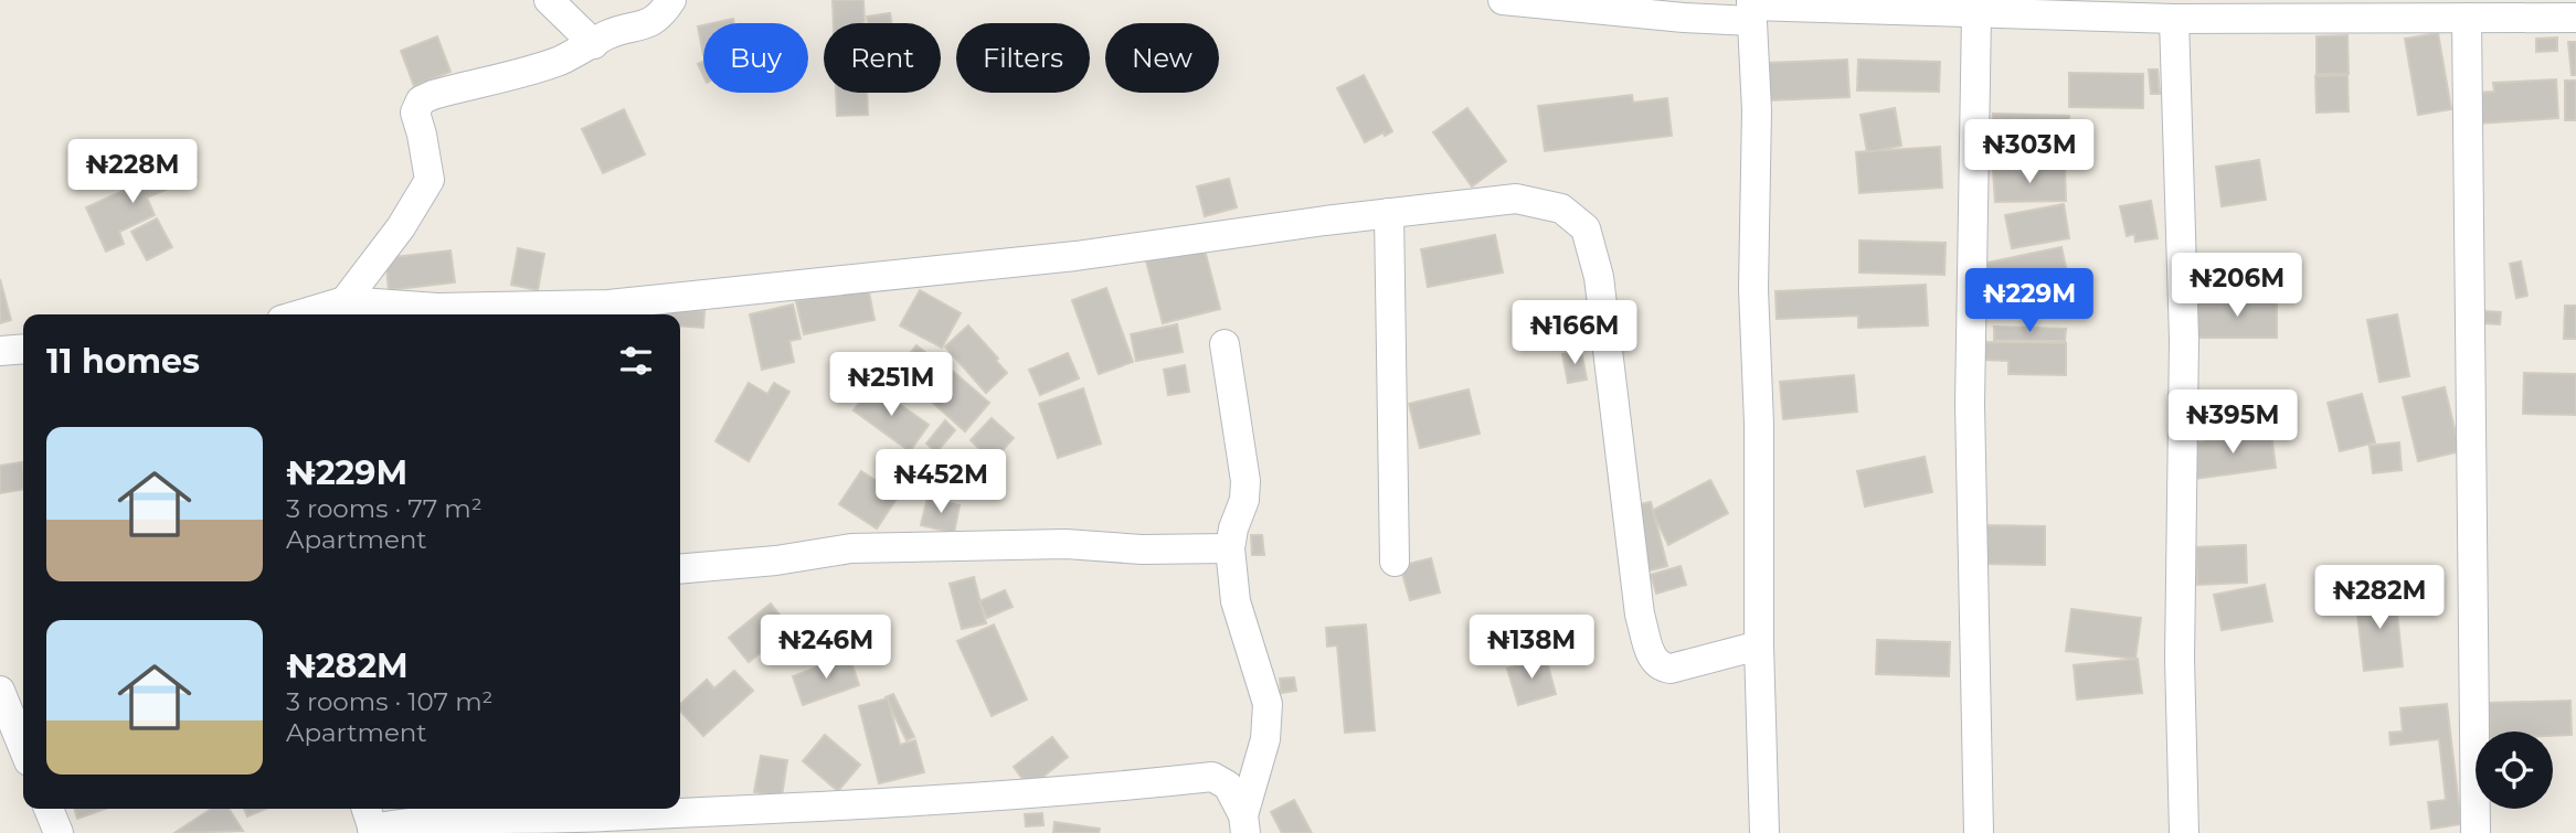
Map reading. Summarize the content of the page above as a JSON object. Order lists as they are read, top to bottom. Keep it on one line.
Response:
{"page":{"chip":["Buy","Rent","Filters","New"],"price":["₦303M","₦228M","₦206M","₦229M","₦166M","₦251M","₦395M","₦452M","₦282M","₦246M","₦138M"],"heading":"11 homes","list":[{"name":"₦229M","note":"3 rooms · 77 m² · Apartment"},{"name":"₦282M","note":"3 rooms · 107 m² · Apartment"}]}}
